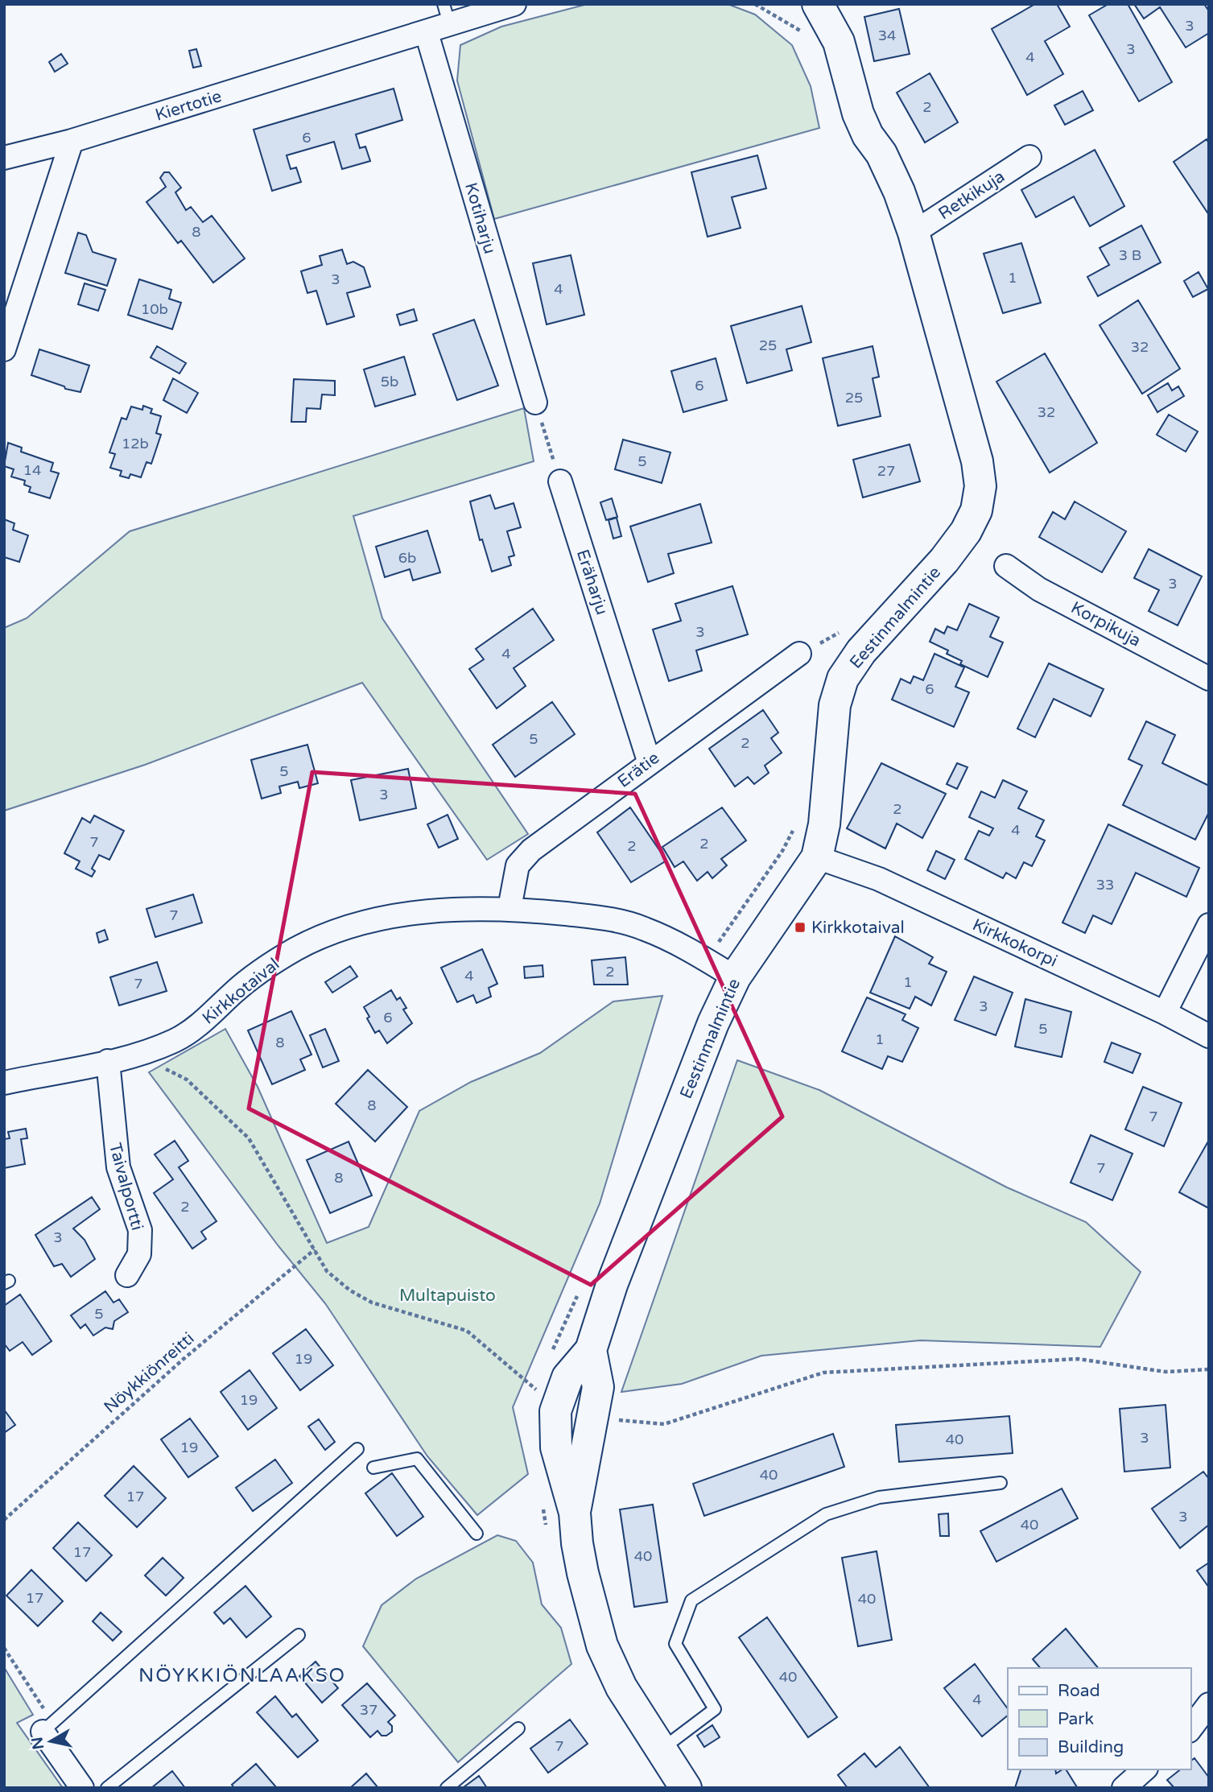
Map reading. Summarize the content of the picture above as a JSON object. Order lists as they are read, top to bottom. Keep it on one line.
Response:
{"streets":{"street":["Kiertotie","Retkikuja","Kotiharju","Eräharju","Eestinmalmintie","Korpikuja","Erätie","Kirkkokorpi","Kirkkotaival","Taivalportti"],"path":["Nöykkiönreitti"]},"crossings":[["Kiertotie","Kotiharju"],["Retkikuja","Eestinmalmintie"],["Eräharju","Erätie"],["Eestinmalmintie","Kirkkokorpi"],["Eestinmalmintie","Kirkkotaival"],["Erätie","Kirkkotaival"],["Kirkkotaival","Taivalportti"]],"districts":["NÖYKKIÖNLAAKSO"],"parks":["Multapuisto"],"places":{"transit":["Kirkkotaival"]},"house_numbers":["3","34","3","4","2","6","8","3 B","1","3","4","10b","25","32","5b","6","25","32","12b","5","14","27","6b","3","3","4","6","5","2","5","3","2","4","7","2","2","33","7","2","4","1","7","3","6","5","1","8","8","7","7","8","2","3","5","19","19","3","40","19","40","17","3","40","17","40","17","40","40","4","37","7"],"legend":["Road","Park","Building"],"north":"left"}
